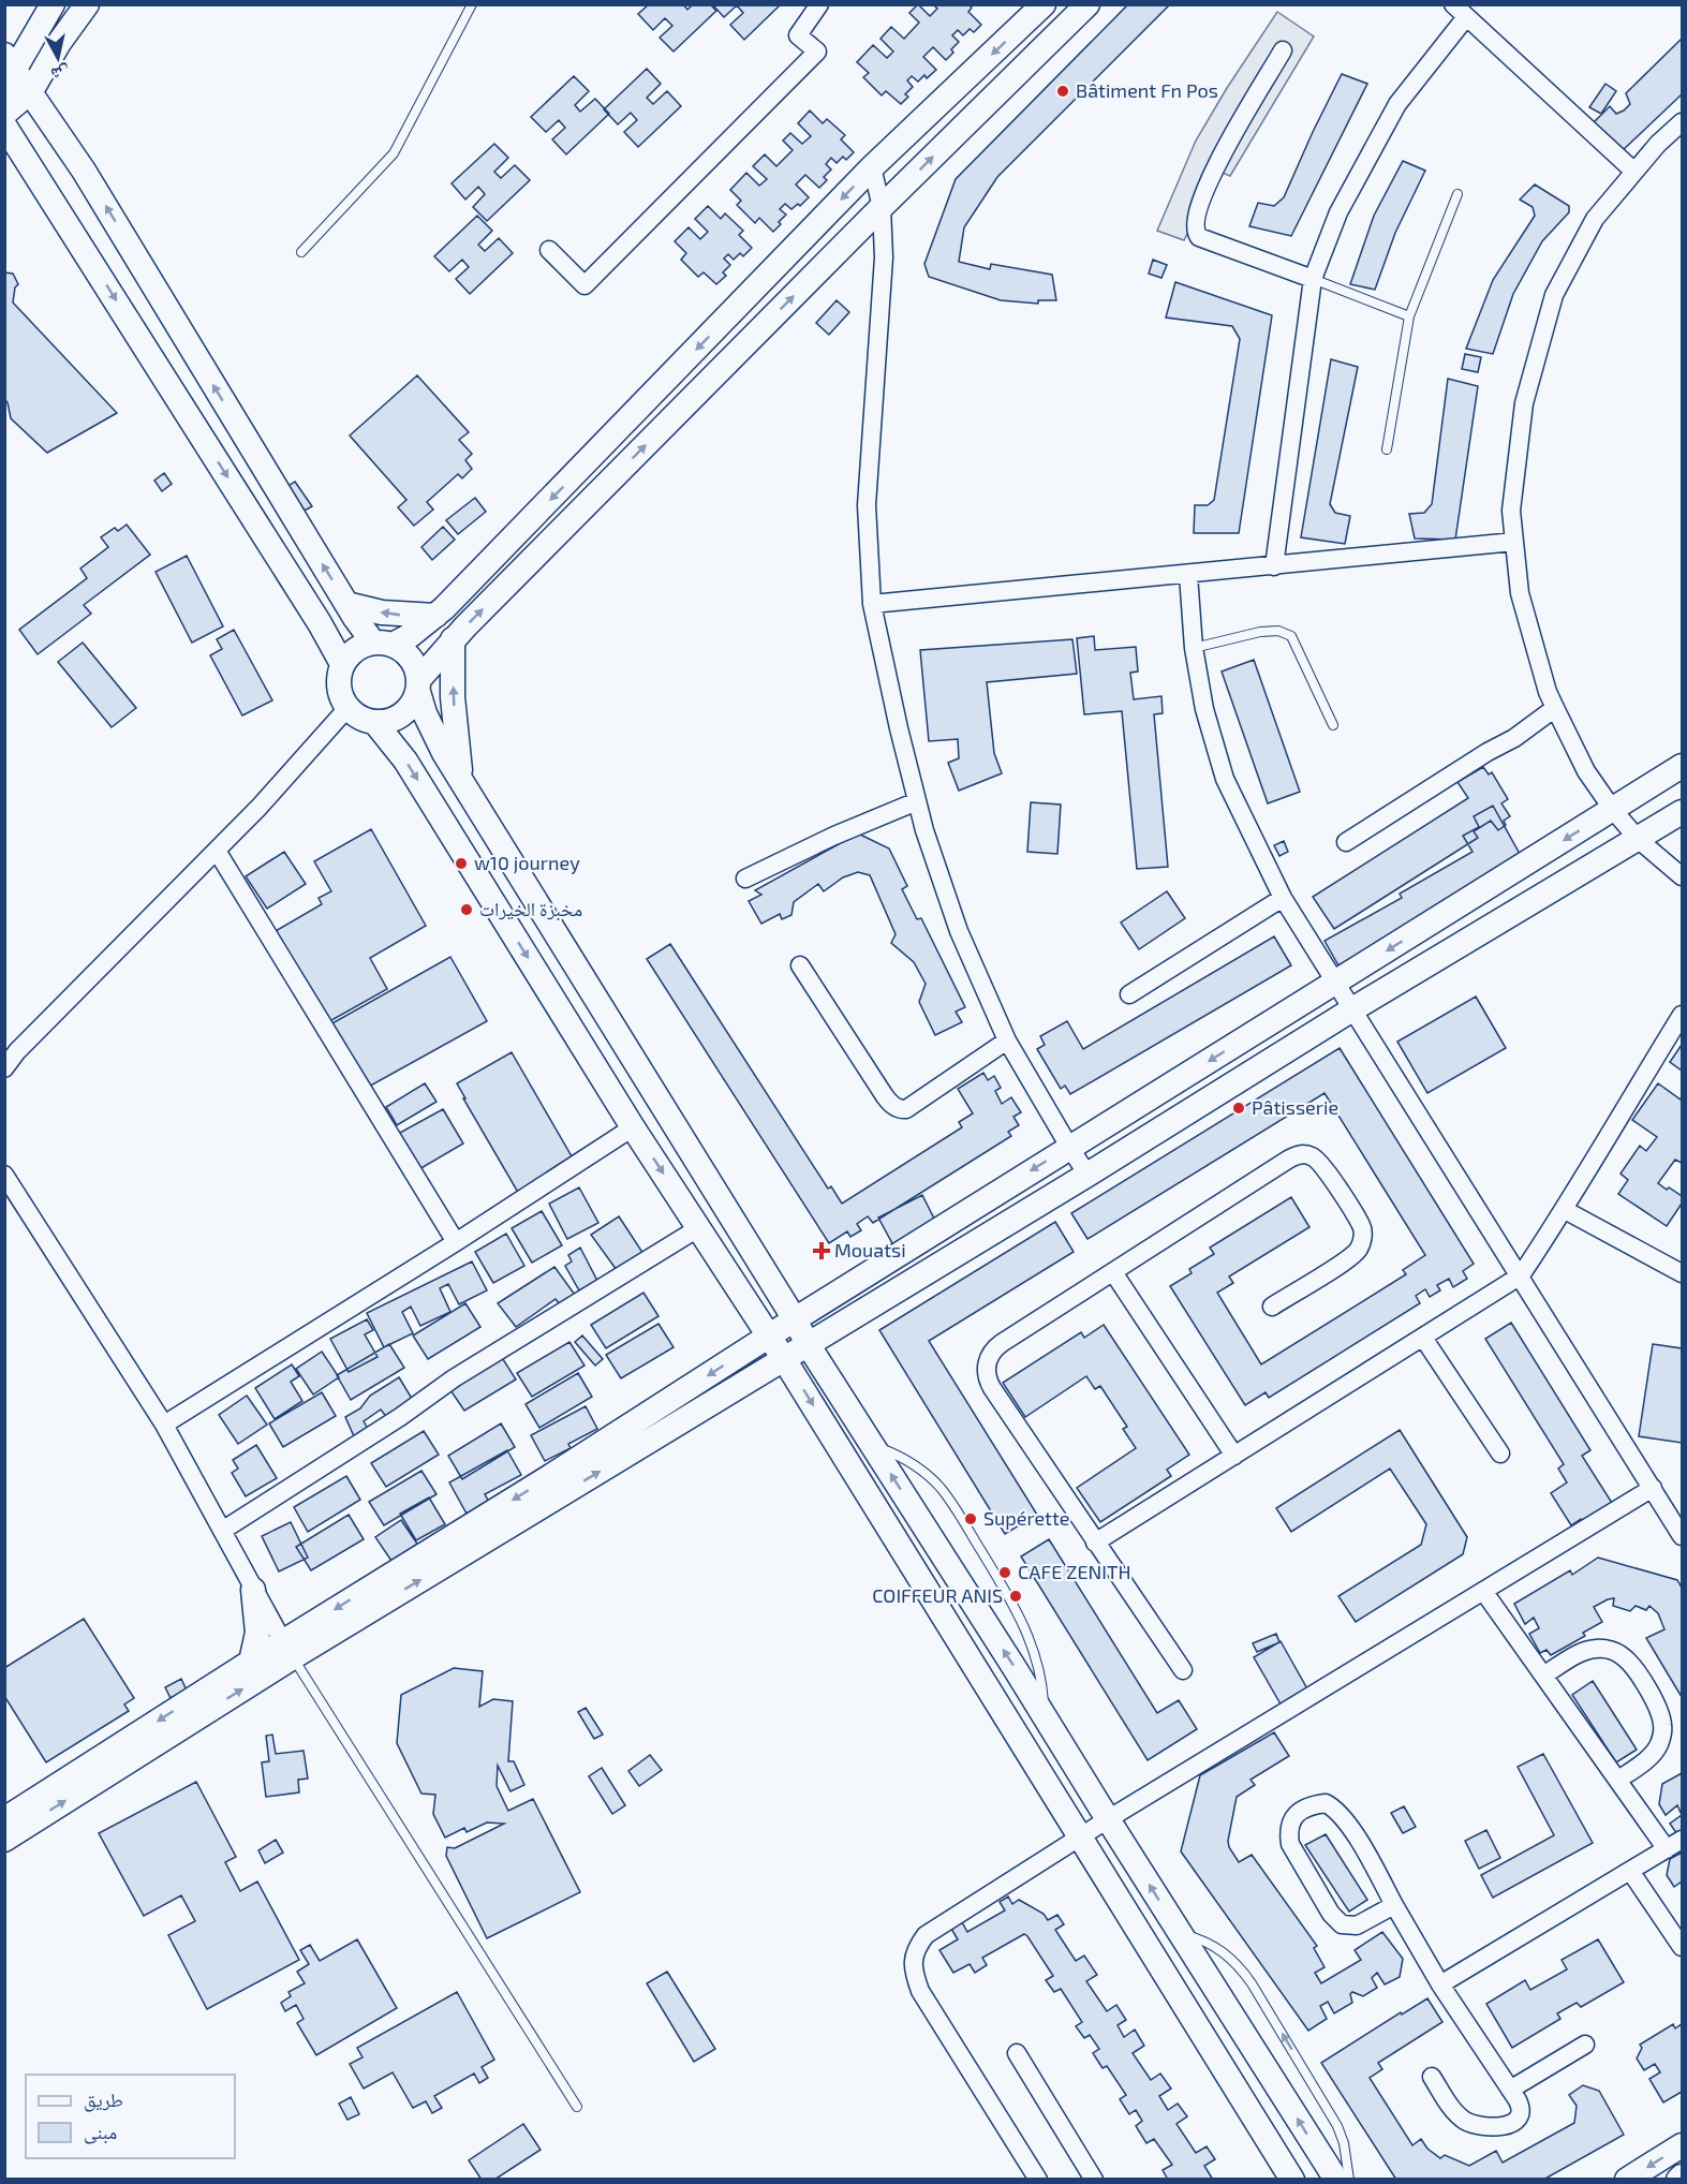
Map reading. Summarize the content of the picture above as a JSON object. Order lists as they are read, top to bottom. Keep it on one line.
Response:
{"places":{"other":["Bâtiment Fn Pos","w10 journey","مخبزة الخيرات","Pâtisserie","Supérette","CAFE ZENITH","COIFFEUR ANIS"],"health":["Mouatsi"]},"legend":["طريق","مبنى"],"north":"bottom"}
